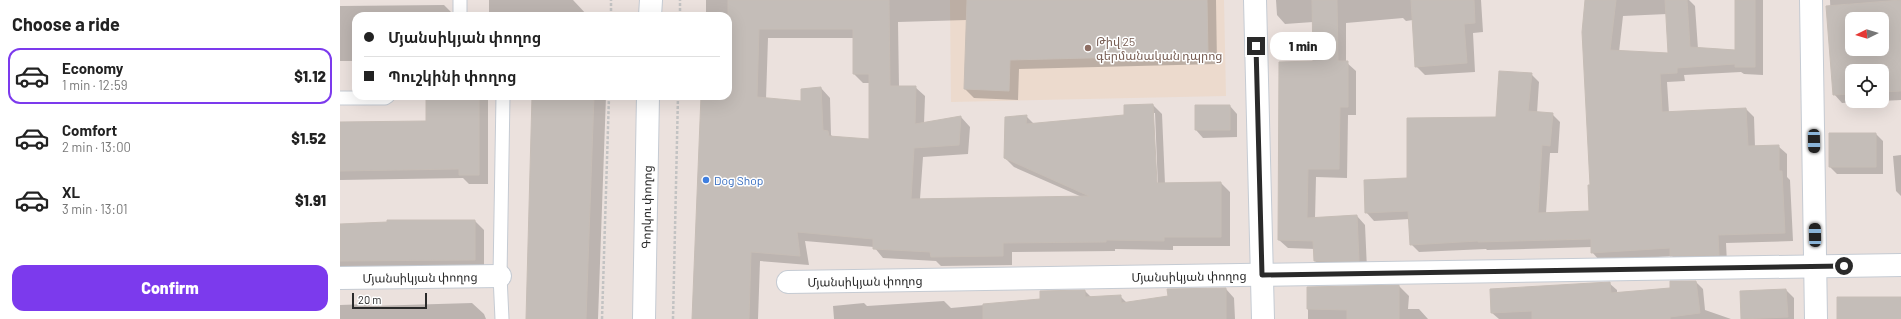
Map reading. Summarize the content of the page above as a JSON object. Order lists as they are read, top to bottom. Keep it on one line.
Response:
{"streets":{"street":["Գորկու փողոց","Մյանսիկյան փողոց"]},"places":["Թիվ 25 գերմանական դպրոց","Dog Shop"],"scale_bar":"20 m","north":"left","page":{"heading":"Choose a ride","banner":["Մյանսիկյան փողոց","Պուշկինի փողոց"],"bubble":"1 min","list":[{"name":"Economy","note":"1 min · 12:59","value":"$1.12"},{"name":"Comfort","note":"2 min · 13:00","value":"$1.52"},{"name":"XL","note":"3 min · 13:01","value":"$1.91"}],"buttons":"Confirm","scale":"20 m"}}
